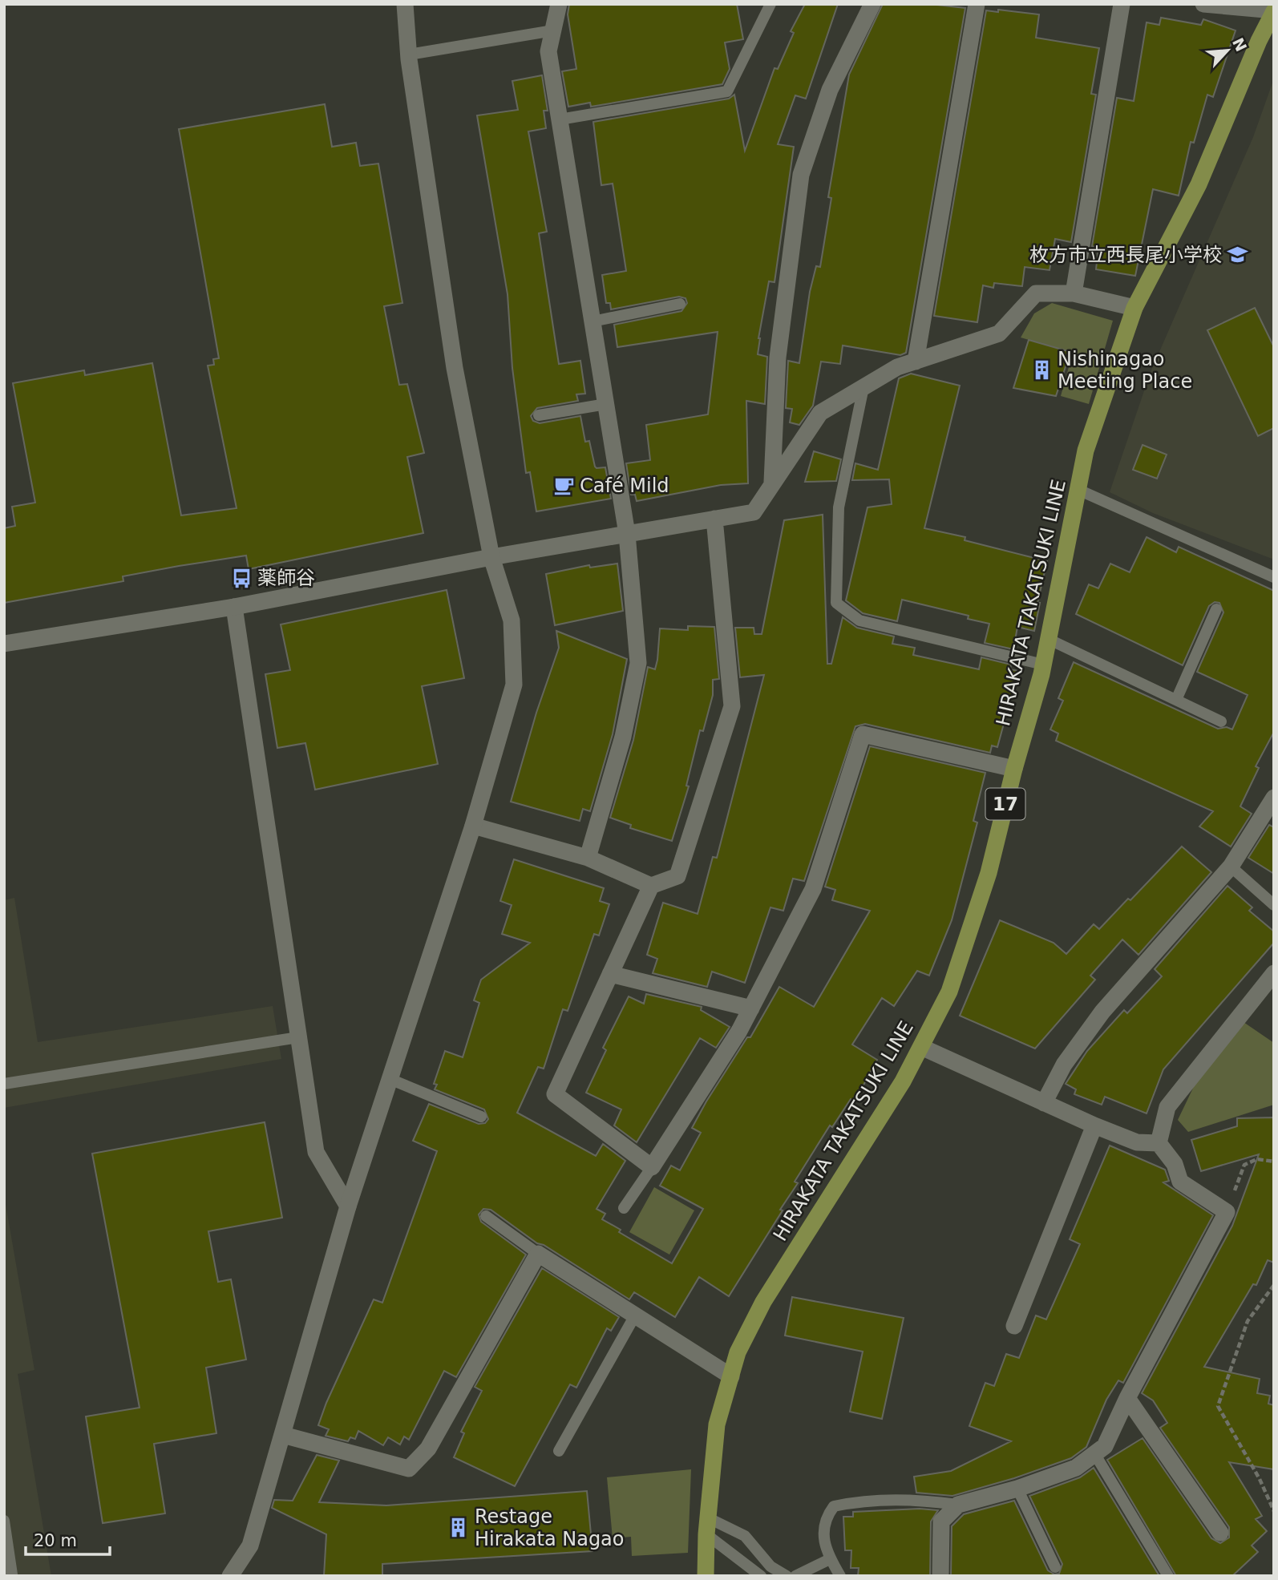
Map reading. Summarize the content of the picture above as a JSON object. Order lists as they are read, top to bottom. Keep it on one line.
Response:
{"streets":{"main road":["HIRAKATA TAKATSUKI LINE","17"]},"places":{"school or university":["枚方市立西長尾小学校"],"building":["Nishinagao Meeting Place","Restage Hirakata Nagao"],"cafe":["Café Mild"],"bus stop":["薬師谷"]},"scale_bar":"20 m","north":"top right"}
